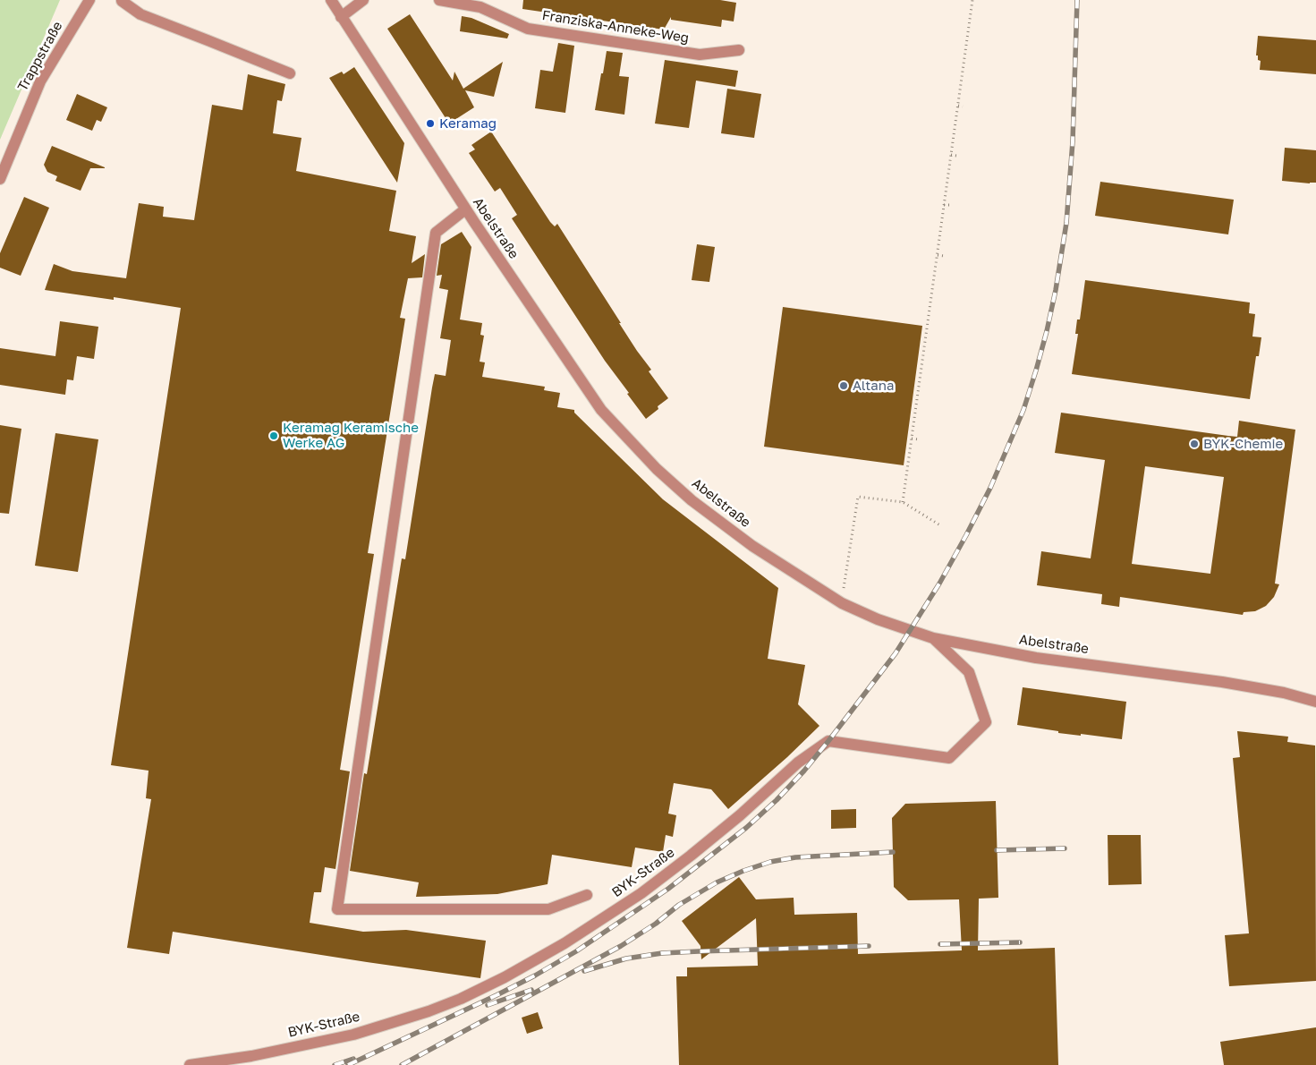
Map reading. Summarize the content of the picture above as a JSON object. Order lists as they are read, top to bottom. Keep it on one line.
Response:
{"streets":{"street":["Franziska-Anneke-Weg","Trappstraße","Abelstraße","BYK-Straße"]},"crossings":[["Abelstraße","BYK-Straße"]],"places":["Keramag","Altana","Keramag Keramische Werke AG","BYK-Chemie"]}
